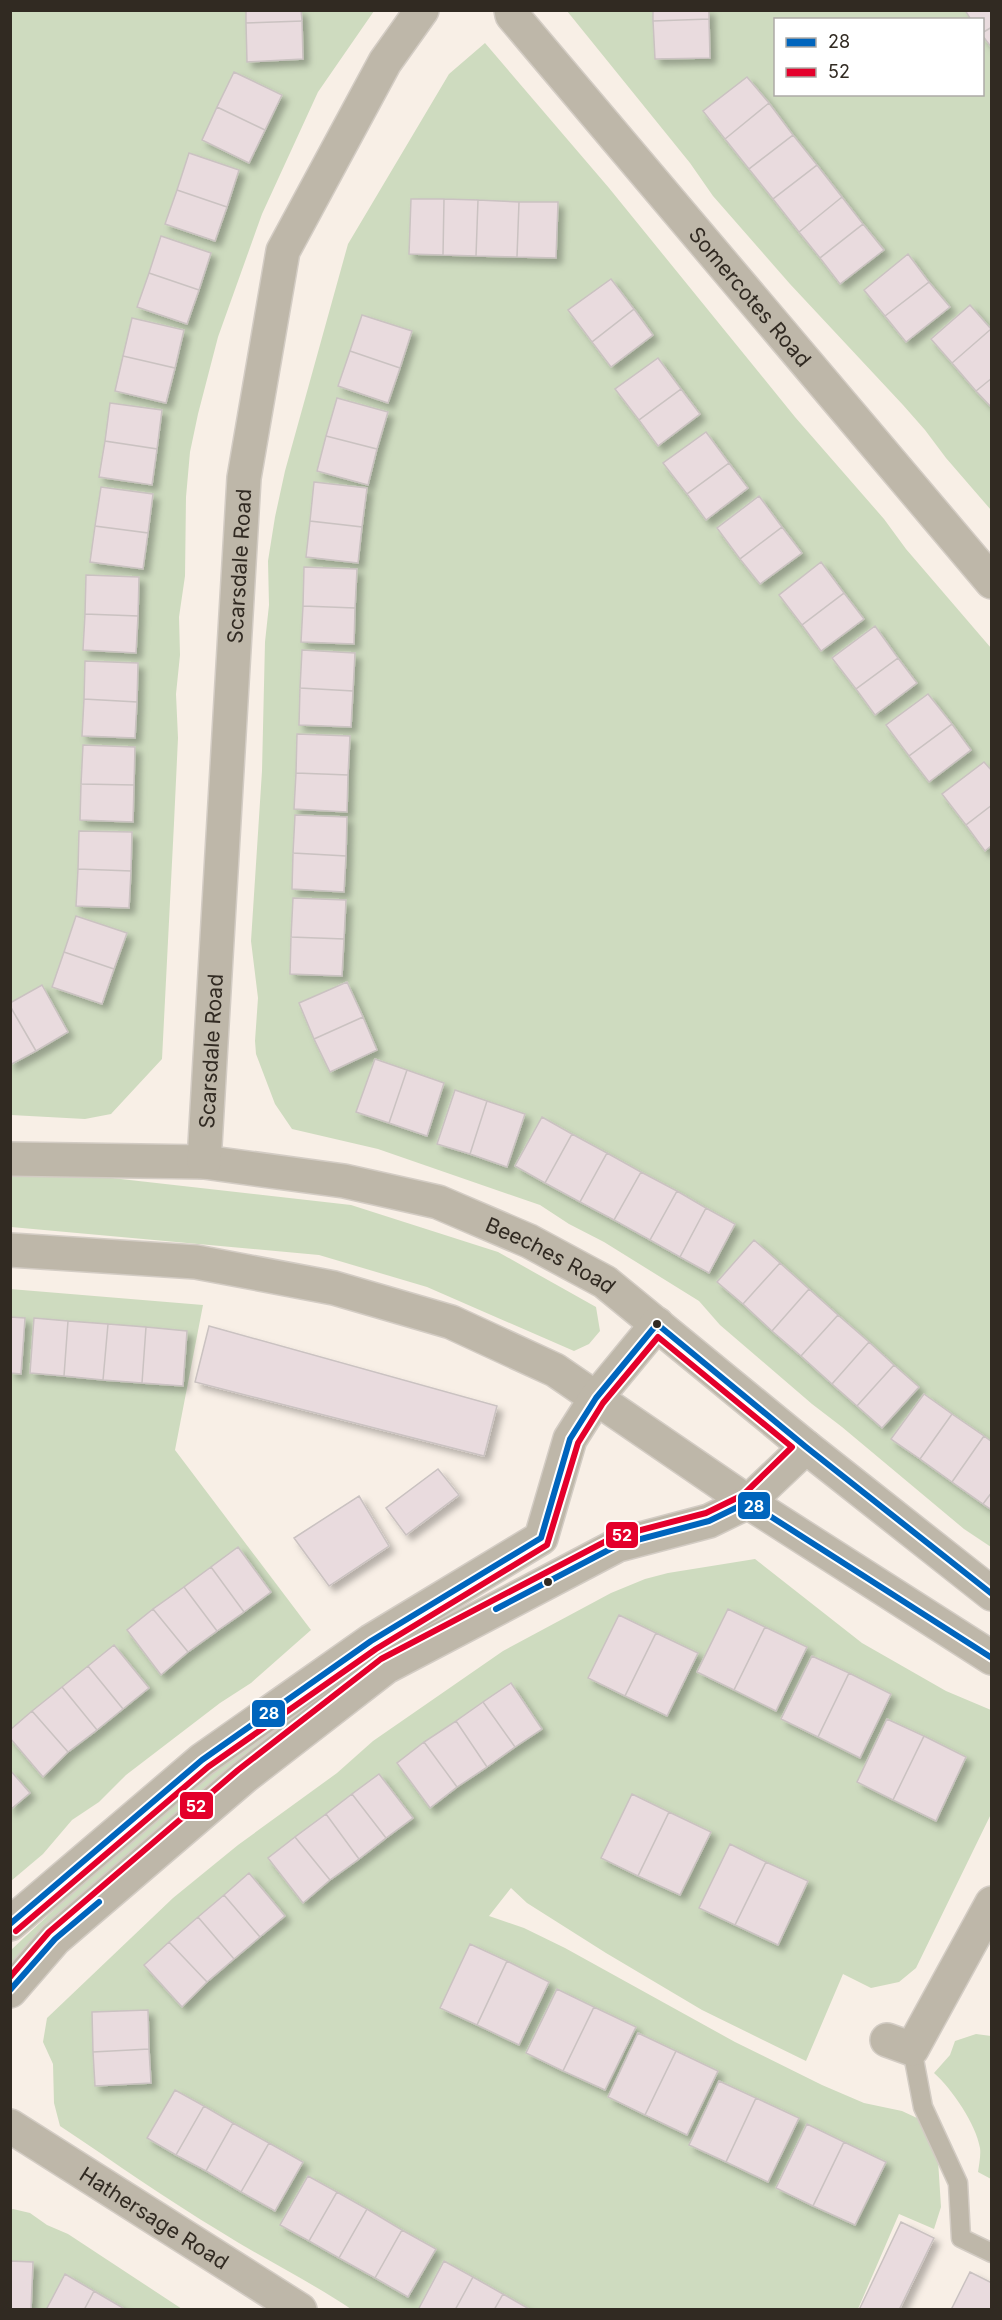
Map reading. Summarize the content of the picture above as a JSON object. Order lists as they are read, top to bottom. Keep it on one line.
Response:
{"streets":{"street":["Somercotes Road","Scarsdale Road","Beeches Road","Hathersage Road"]},"crossings":[["Scarsdale Road","Beeches Road"]],"lines":["transit line 28","transit line 52"],"legend":["28","52"]}
